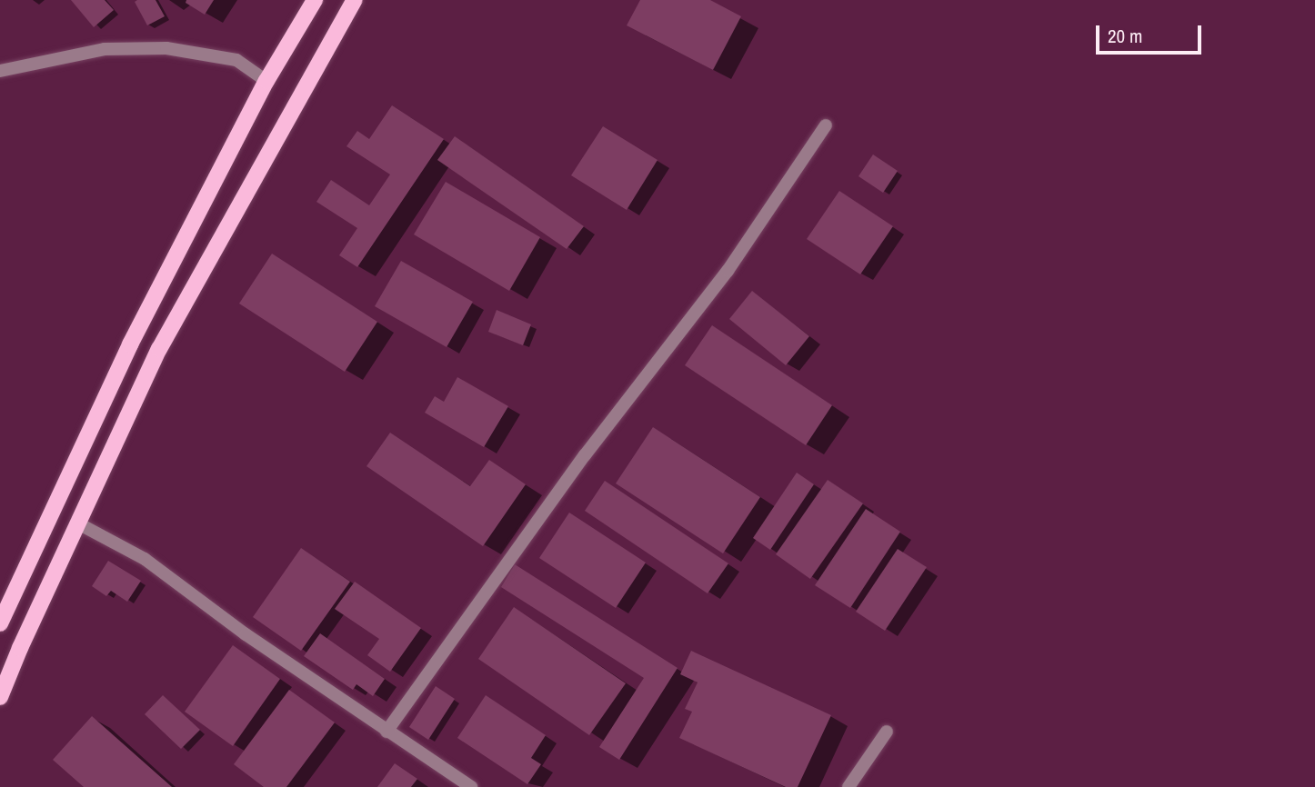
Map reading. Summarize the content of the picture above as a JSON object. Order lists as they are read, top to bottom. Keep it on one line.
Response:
{"scale_bar":"20 m"}
